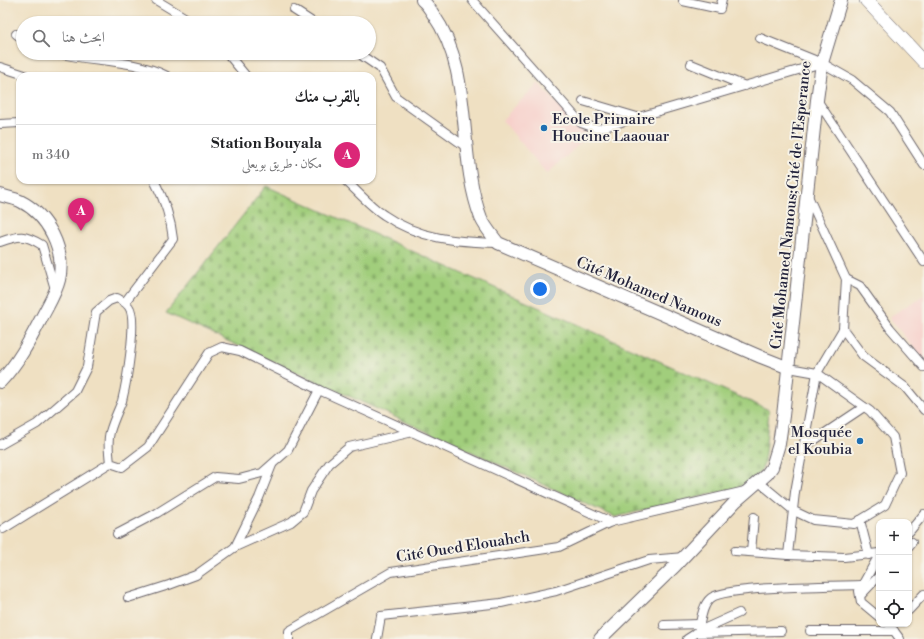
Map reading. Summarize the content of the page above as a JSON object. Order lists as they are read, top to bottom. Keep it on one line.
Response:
{"streets":{"main road":["Cité Mohamed Namous;Cité de l'Esperance","Cité Mohamed Namous"],"street":["Cité Oued Elouahch"]},"crossings":[["Cité Mohamed Namous;Cité de l'Esperance","Cité Mohamed Namous"]],"places":["Ecole Primaire Houcine Laaouar","Mosquée el Koubia"],"page":{"search":"ابحث هنا","heading":"بالقرب منك","list":[{"mark":"A","name":"Station Bouyala","note":"مكان · طريق بويعلى","value":"340 m"}],"pins":"A","map_buttons":["+","−"]}}
